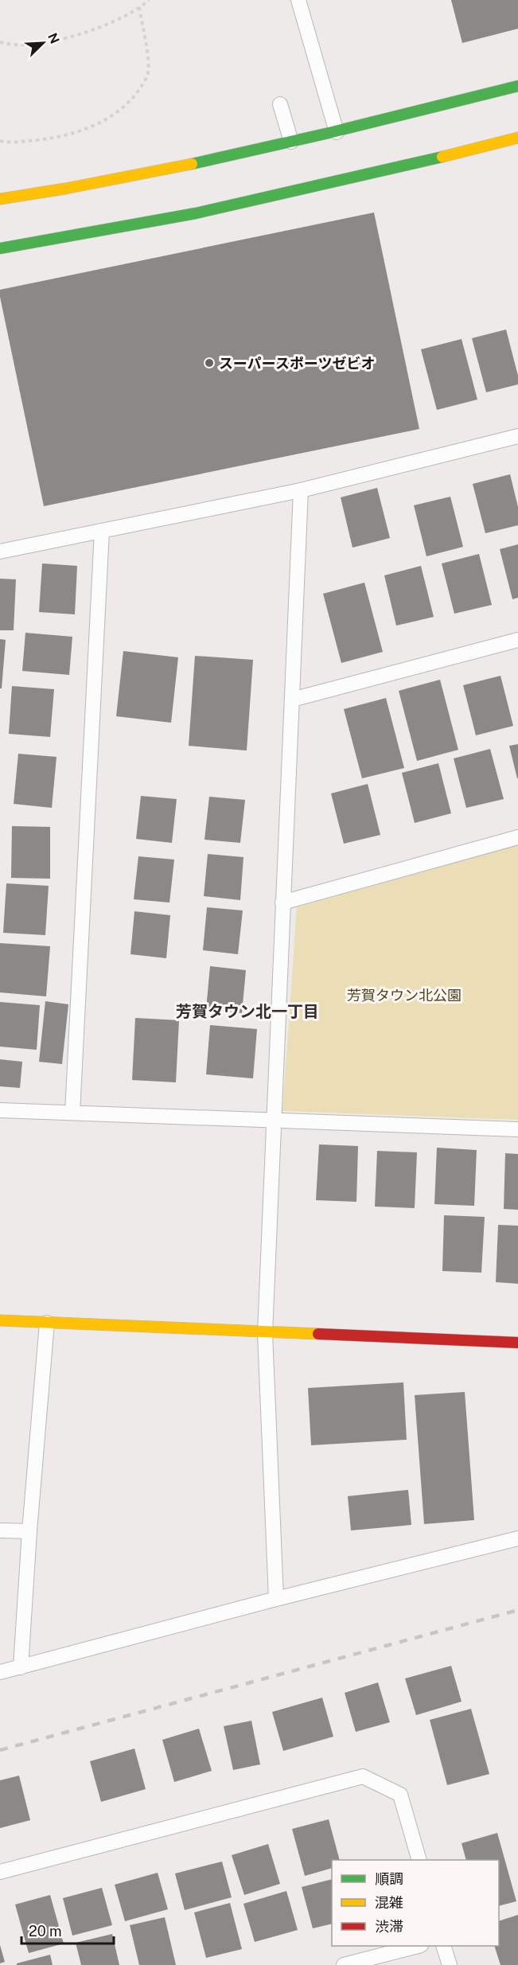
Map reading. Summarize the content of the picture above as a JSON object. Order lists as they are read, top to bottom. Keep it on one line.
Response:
{"districts":["芳賀タウン北一丁目"],"parks":["芳賀タウン北公園"],"places":["スーパースポーツゼビオ"],"legend":["順調","混雑","渋滞"],"scale_bar":"20 m","north":"top right"}
